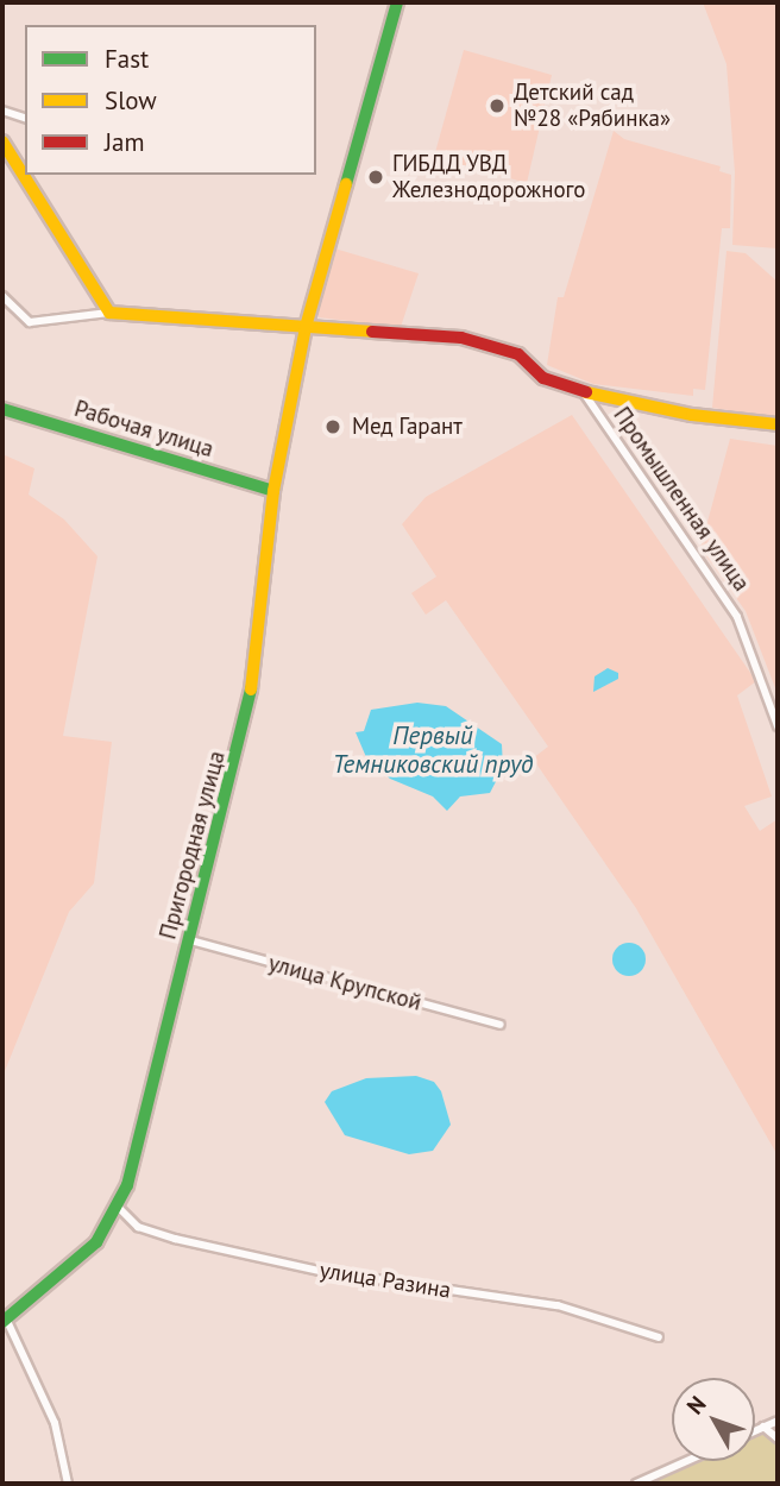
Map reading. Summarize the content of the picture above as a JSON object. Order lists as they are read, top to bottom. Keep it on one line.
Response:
{"streets":{"street":["Рабочая улица","Промышленная улица","Пригородная улица","улица Крупской","улица Разина"]},"crossings":[["Рабочая улица","Пригородная улица"],["Промышленная улица","Пригородная улица"],["Пригородная улица","улица Крупской"],["Пригородная улица","улица Разина"]],"water":["Первый Темниковский пруд"],"places":["Детский сад №28 «Рябинка»","ГИБДД УВД Железнодорожного","Мед Гарант"],"legend":["Fast","Slow","Jam"],"north":"top left"}
